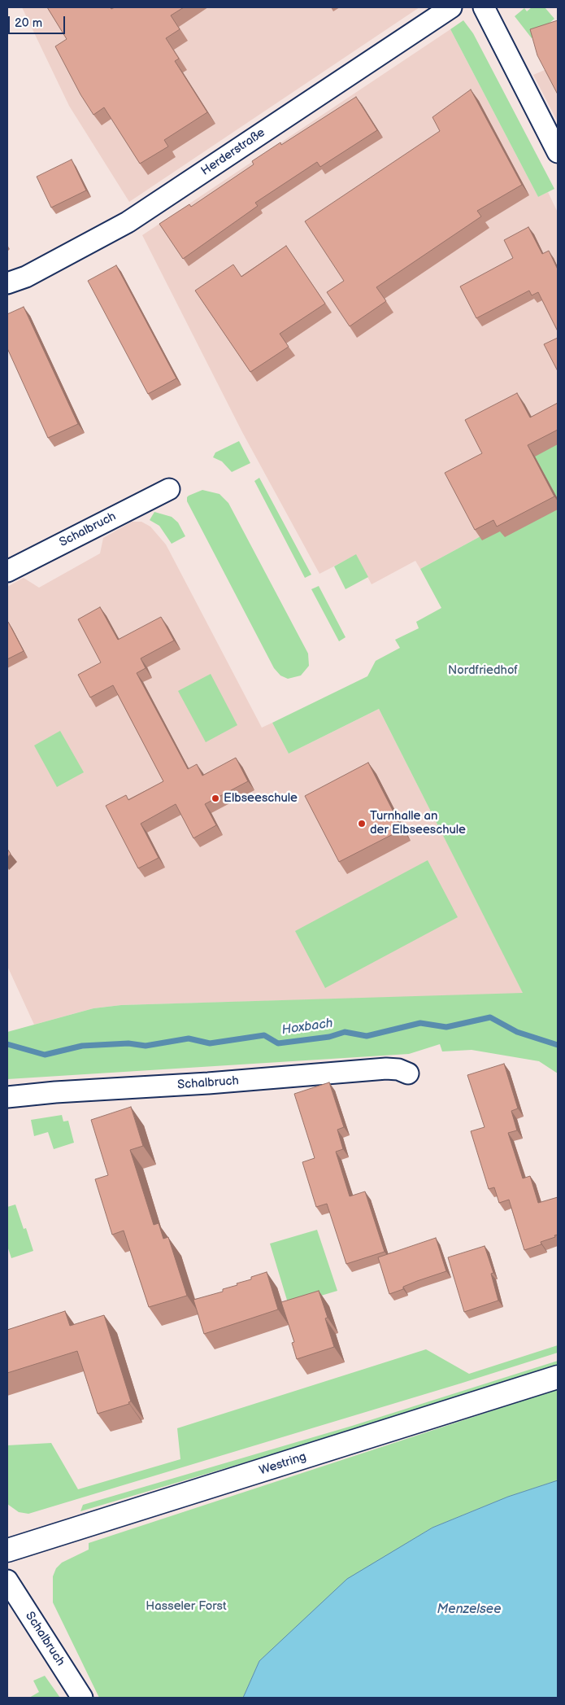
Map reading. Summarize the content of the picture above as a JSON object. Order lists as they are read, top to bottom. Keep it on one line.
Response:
{"streets":{"main road":["Westring"],"street":["Herderstraße","Schalbruch"]},"water":["Hoxbach","Menzelsee"],"parks":["Nordfriedhof","Hasseler Forst"],"places":["Elbseeschule","Turnhalle an der Elbseeschule"],"scale_bar":"20 m"}
